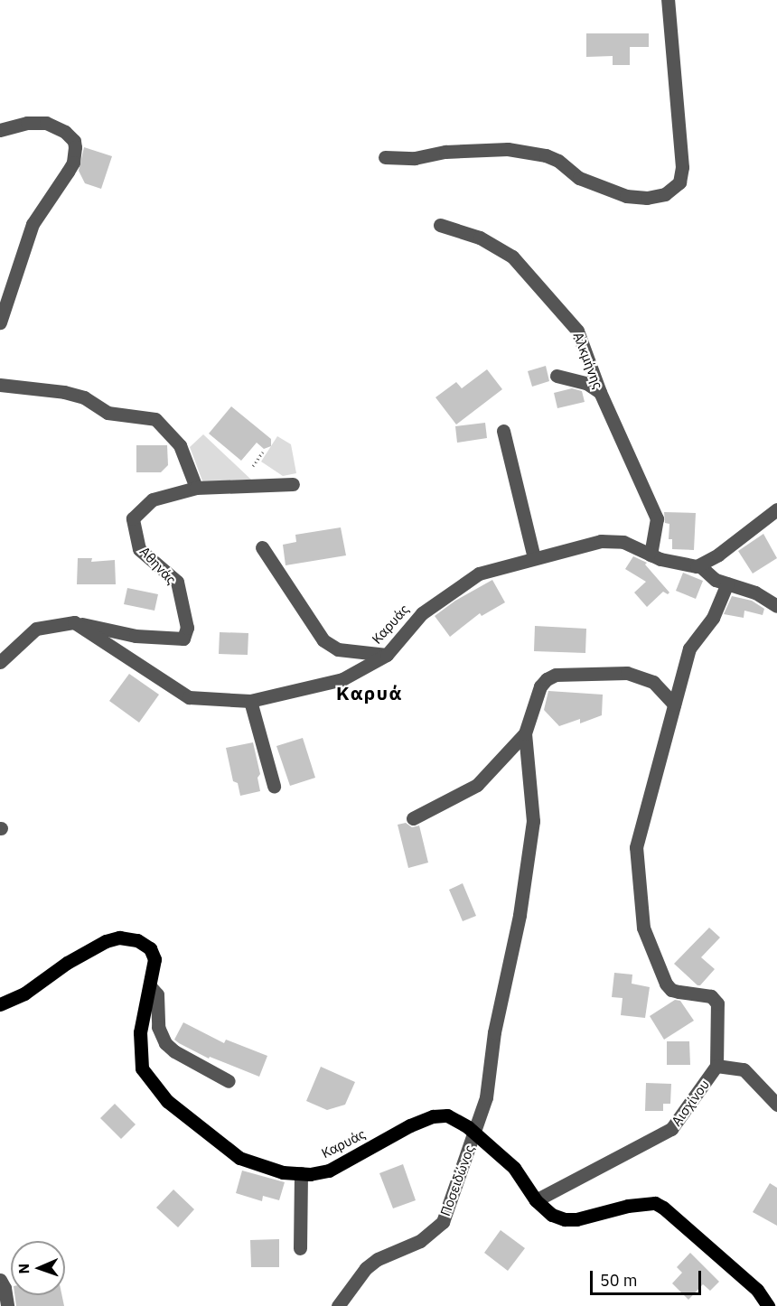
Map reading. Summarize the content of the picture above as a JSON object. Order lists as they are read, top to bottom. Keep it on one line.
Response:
{"streets":{"main road":["Καρυάς"],"street":["Αλκμήνης","Αθηνάς","Αισχίνου","Ποσειδώνος"]},"crossings":[["Αλκμήνης","Καρυάς"],["Αθηνάς","Καρυάς"],["Καρυάς","Αισχίνου"],["Καρυάς","Ποσειδώνος"]],"districts":["Καρυά"],"scale_bar":"50 m","north":"left"}
